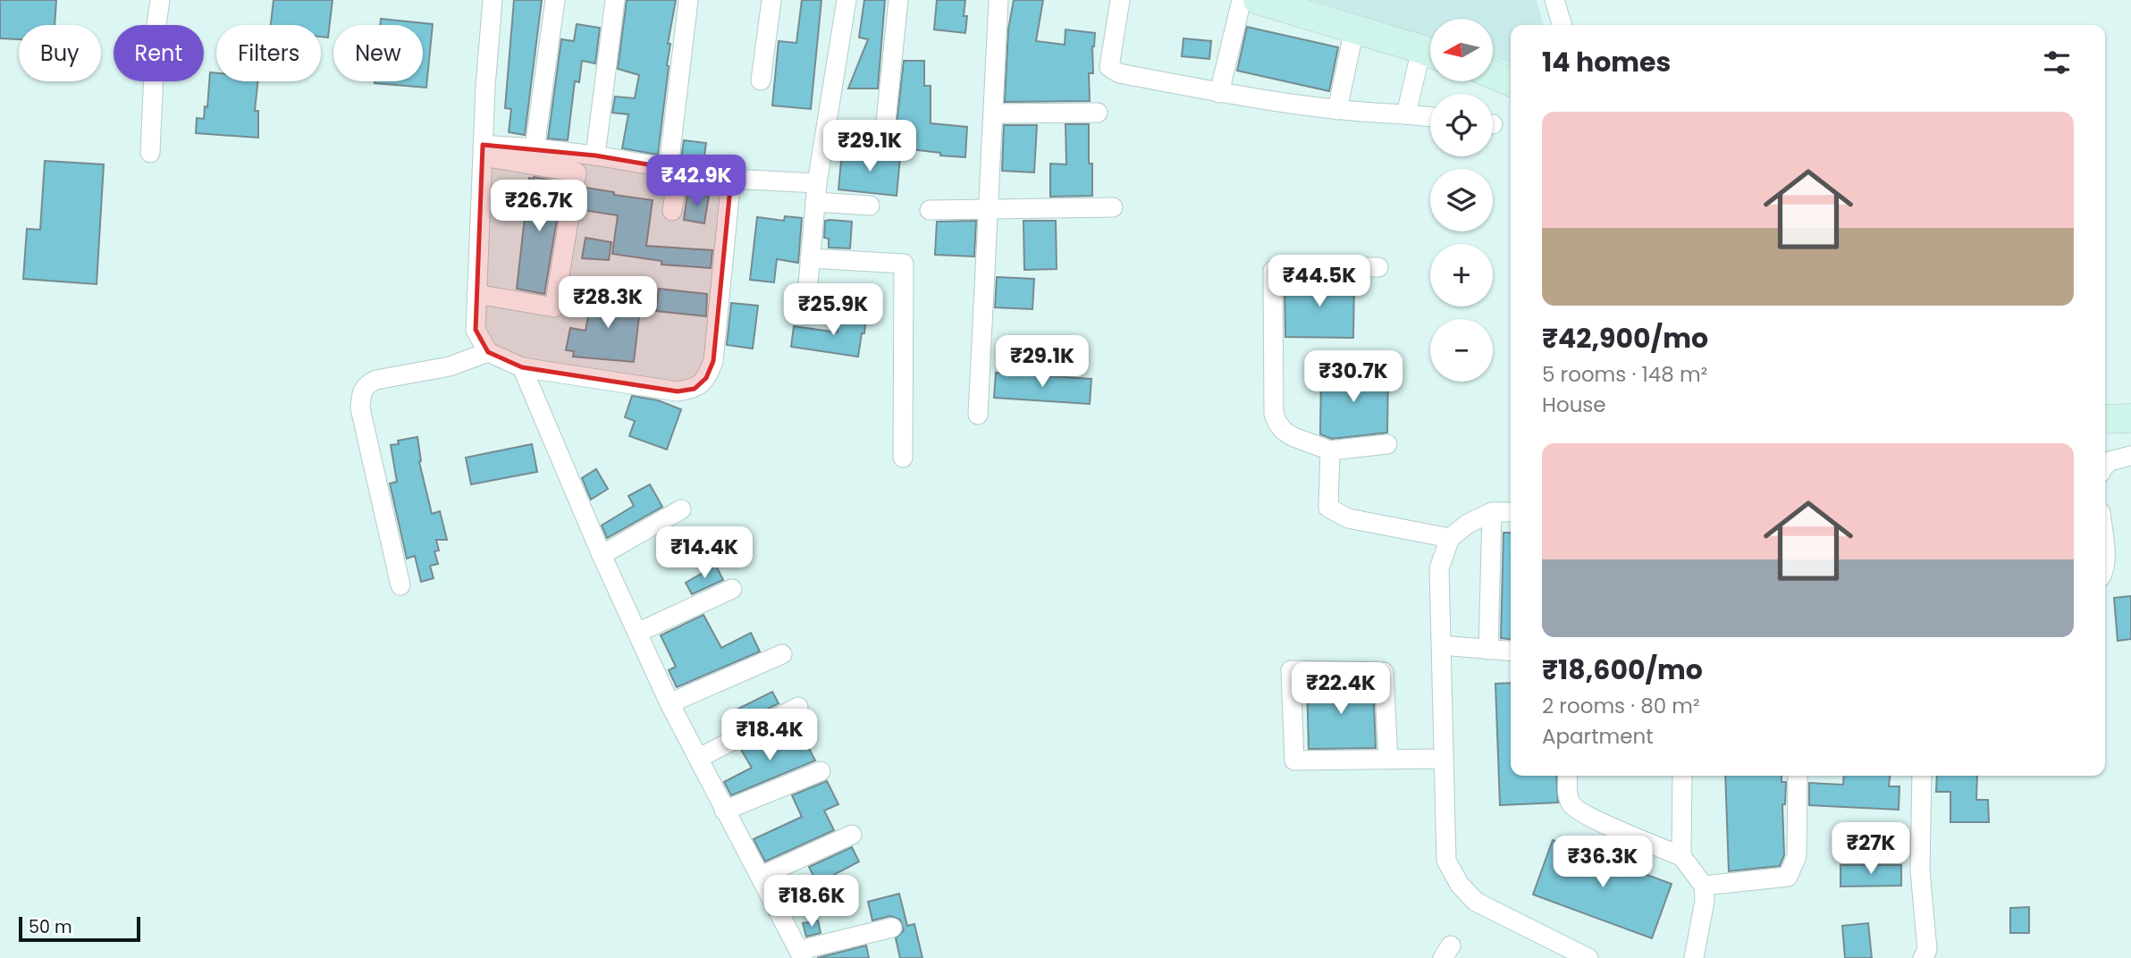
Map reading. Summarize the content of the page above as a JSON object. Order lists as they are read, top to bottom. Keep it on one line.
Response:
{"scale_bar":"50 m","north":"left","page":{"map_buttons":["+","−"],"chip":["Buy","Rent","Filters","New"],"heading":"14 homes","list":[{"name":"₹42,900/mo","note":"5 rooms · 148 m² · House"},{"name":"₹18,600/mo","note":"2 rooms · 80 m² · Apartment"}],"price":["₹29.1K","₹42.9K","₹26.7K","₹44.5K","₹28.3K","₹25.9K","₹29.1K","₹30.7K","₹14.4K","₹22.4K","₹18.4K","₹27K","₹36.3K","₹18.6K"],"scale":"50 m"}}
